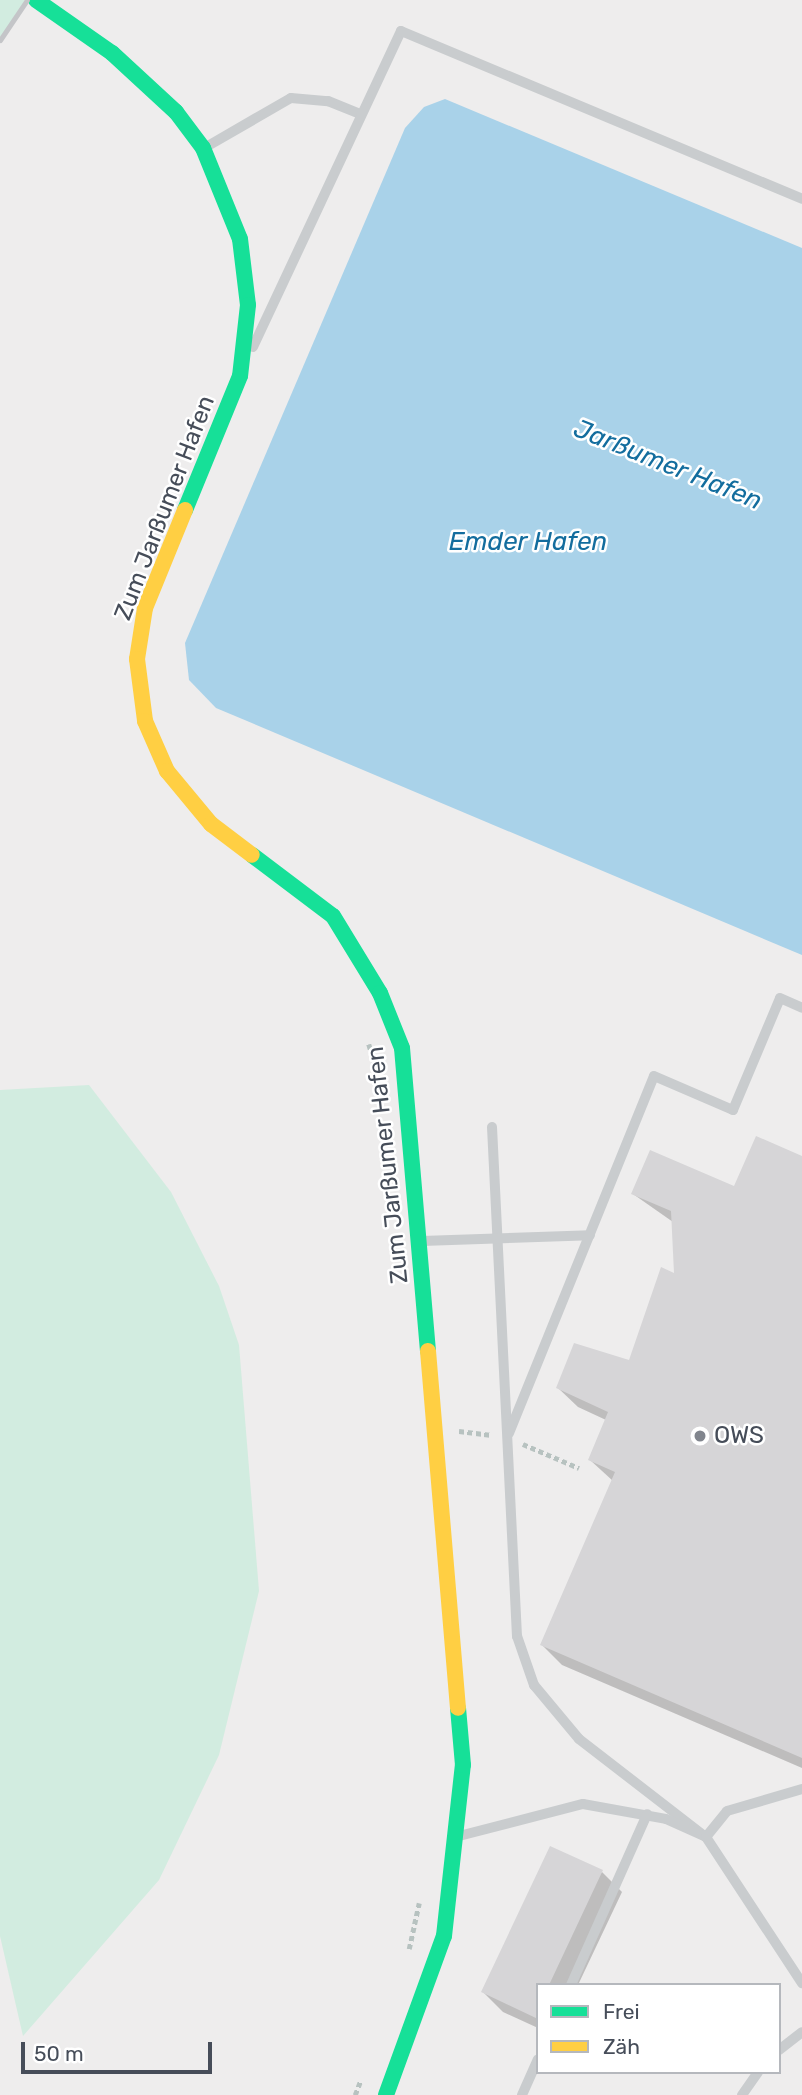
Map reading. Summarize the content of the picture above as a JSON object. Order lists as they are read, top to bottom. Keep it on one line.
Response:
{"streets":{"street":["Zum Jarßumer Hafen"]},"water":["Jarßumer Hafen","Emder Hafen"],"places":["OWS"],"legend":["Frei","Zäh"],"scale_bar":"50 m"}
